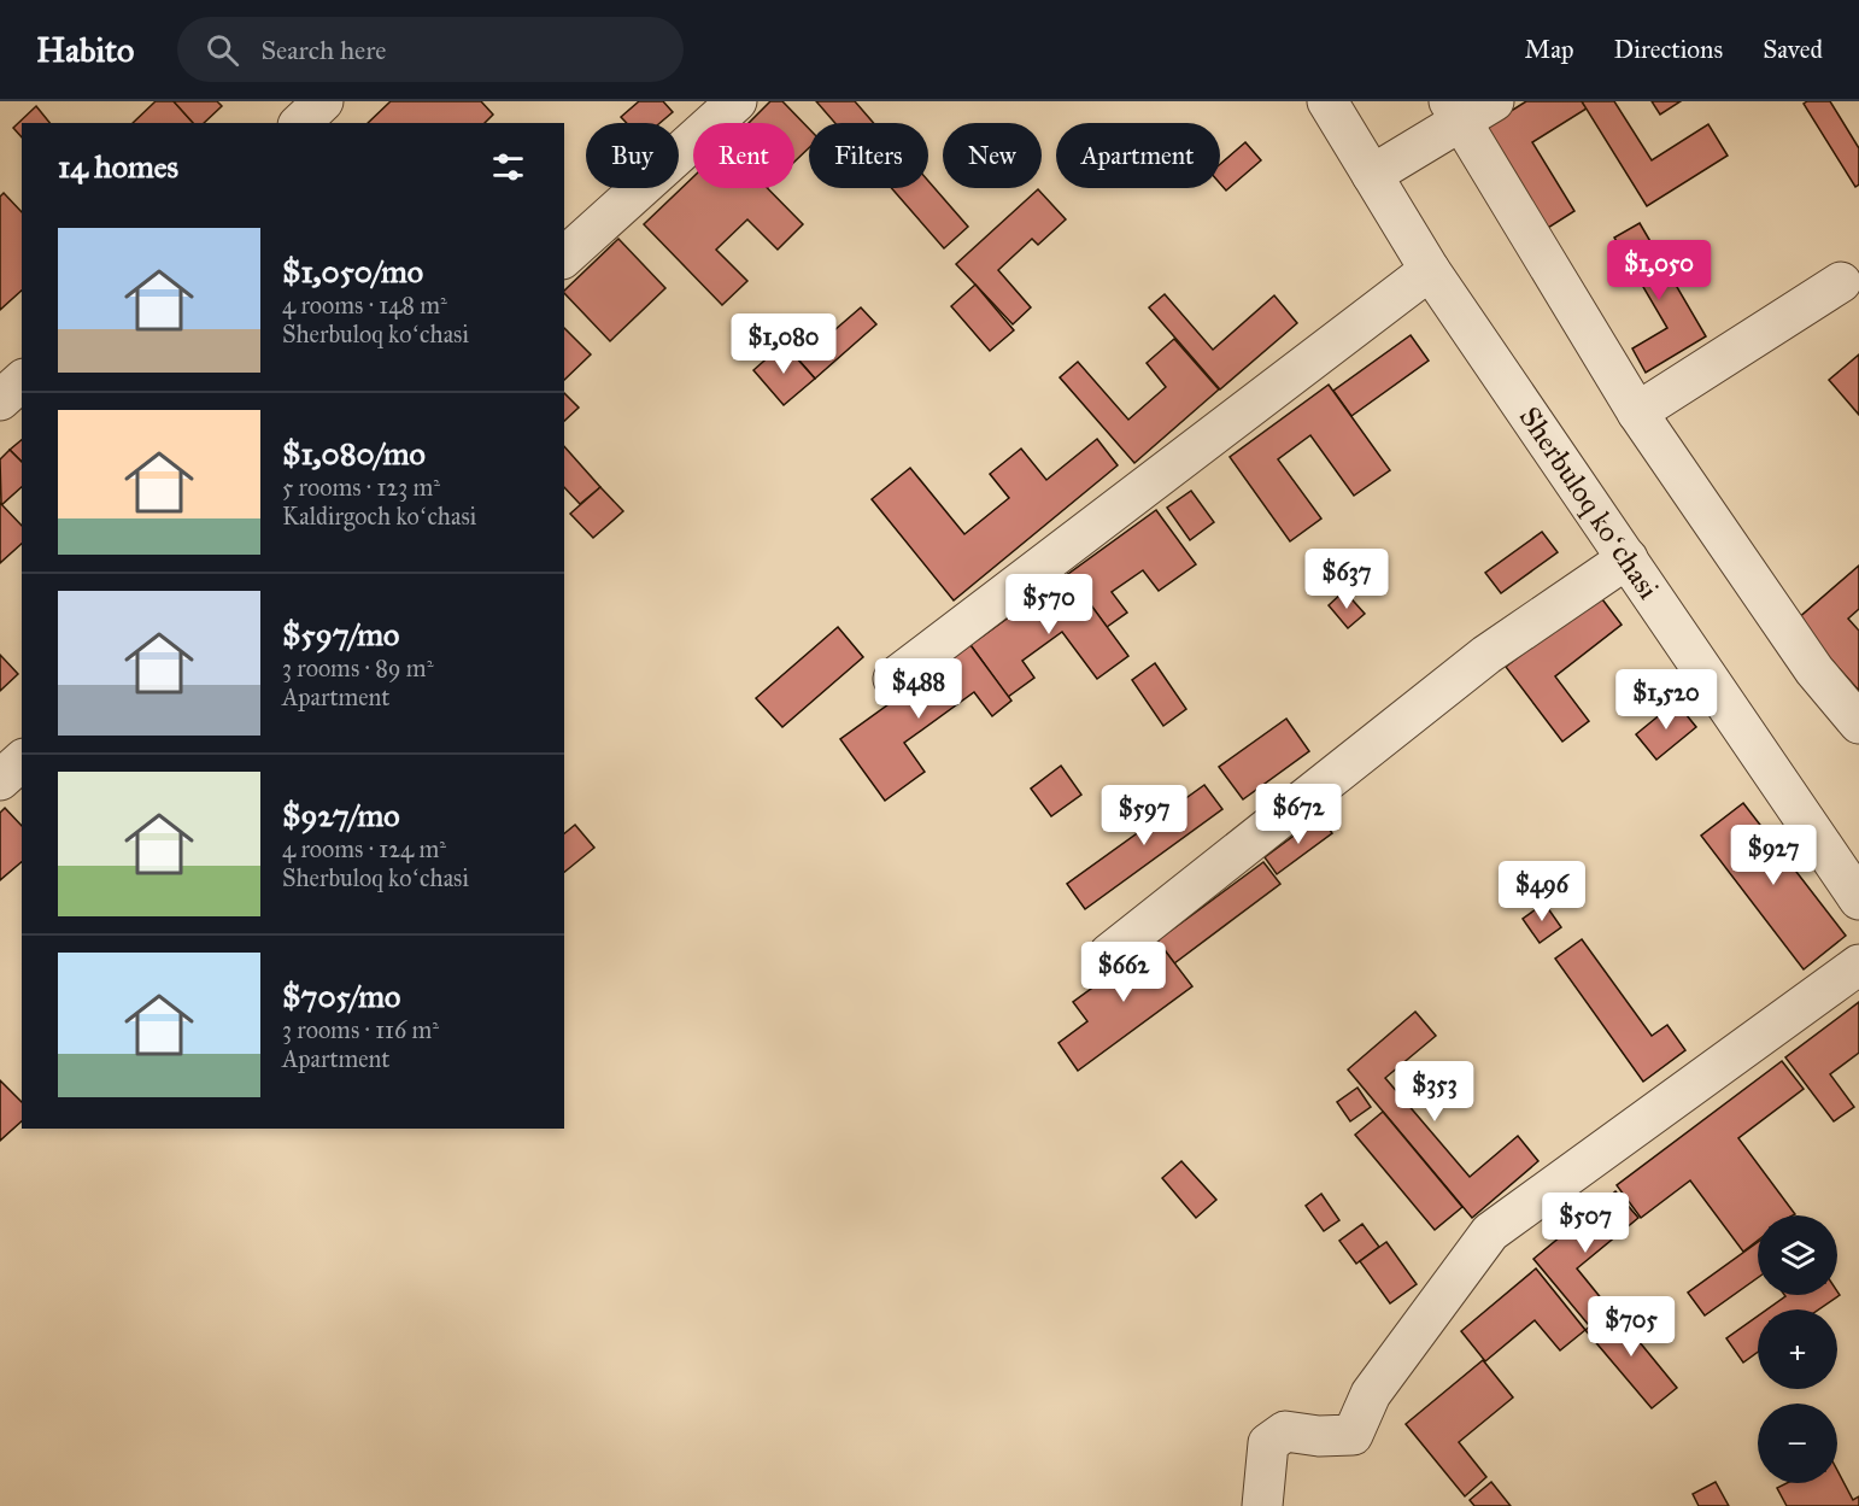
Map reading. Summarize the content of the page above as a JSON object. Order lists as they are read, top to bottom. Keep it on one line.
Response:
{"streets":{"street":["Sherbuloq koʻchasi"]},"page":{"header":"Habito","search":"Search here","nav":["Map","Directions","Saved"],"chip":["Buy","Rent","Filters","New","Apartment"],"heading":"14 homes","list":[{"name":"$1,050/mo","note":"4 rooms · 148 m² · Sherbuloq koʻchasi"},{"name":"$1,080/mo","note":"5 rooms · 123 m² · Kaldirgoch koʻchasi"},{"name":"$597/mo","note":"3 rooms · 89 m² · Apartment"},{"name":"$927/mo","note":"4 rooms · 124 m² · Sherbuloq koʻchasi"},{"name":"$705/mo","note":"3 rooms · 116 m² · Apartment"}],"price":["$1,050","$1,080","$637","$570","$488","$1,520","$672","$597","$927","$496","$662","$353","$507","$705"],"map_buttons":["+","−"]}}
